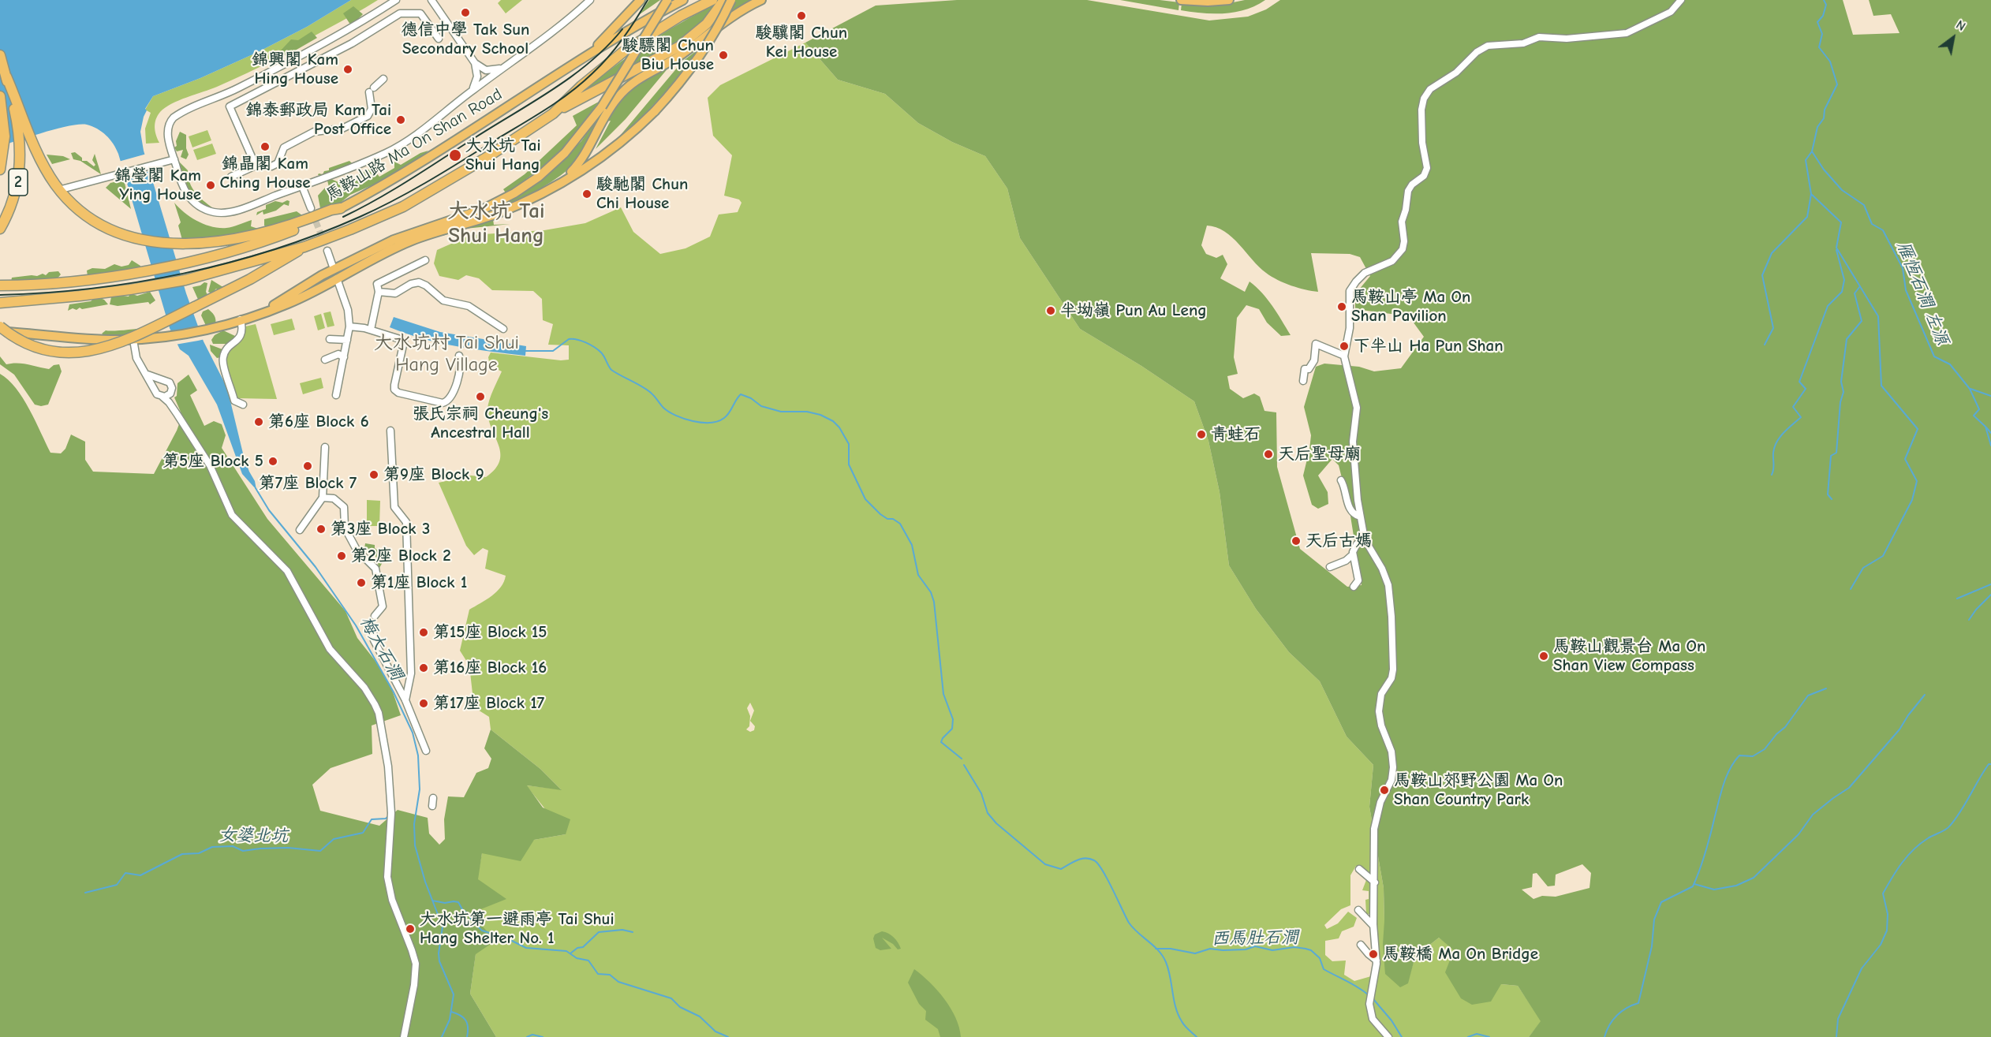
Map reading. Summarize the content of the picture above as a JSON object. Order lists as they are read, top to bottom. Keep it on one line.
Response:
{"streets":{"highway":["馬鞍山路 Ma On Shan Road","2"]},"districts":["大水坑 Tai Shui Hang","大水坑村 Tai Shui Hang Village"],"water":["雁恆石澗 左源","梅大石澗","女婆北坑","西馬肚石澗"],"places":["德信中學 Tak Sun Secondary School","駿驥閣 Chun Kei House","駿驃閣 Chun Biu House","錦興閣 Kam Hing House","錦泰郵政局 Kam Tai Post Office","錦晶閣 Kam Ching House","大水坑 Tai Shui Hang","錦瑩閣 Kam Ying House","駿馳閣 Chun Chi House","馬鞍山亭 Ma On Shan Pavilion","半坳嶺 Pun Au Leng","下半山 Ha Pun Shan","張氏宗祠 Cheung's Ancestral Hall","第6座 Block 6","青蛙石","天后聖母廟","第5座 Block 5","第7座 Block 7","第9座 Block 9","第3座 Block 3","天后古媽","第2座 Block 2","第1座 Block 1","第15座 Block 15","馬鞍山觀景台 Ma On Shan View Compass","第16座 Block 16","第17座 Block 17","馬鞍山郊野公園 Ma On Shan Country Park","大水坑第一避雨亭 Tai Shui Hang Shelter No. 1","馬鞍橋 Ma On Bridge"],"north":"top right"}
